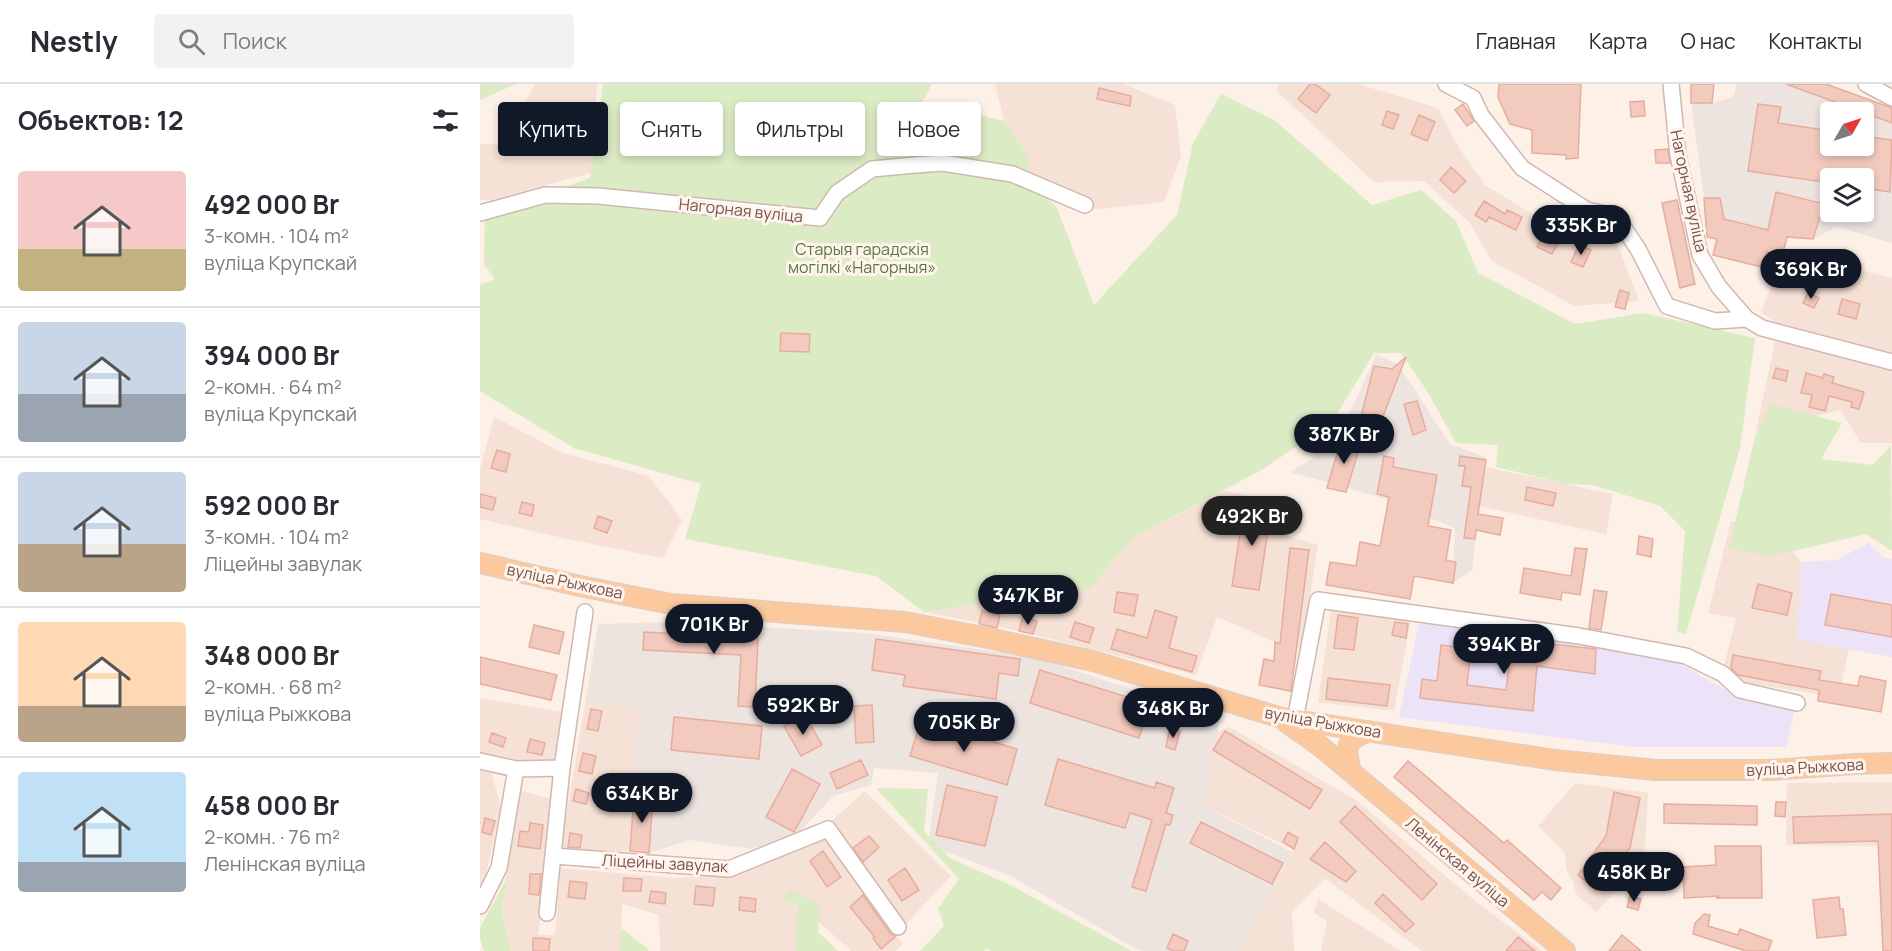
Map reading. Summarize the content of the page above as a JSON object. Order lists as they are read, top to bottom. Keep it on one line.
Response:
{"streets":{"main road":["вуліца Рыжкова","Ленінская вуліца"],"street":["Нагорная вуліца","Ліцейны завулак"]},"crossings":[["вуліца Рыжкова","Ленінская вуліца"]],"parks":["Старыя гарадскія могілкі «Нагорныя»"],"north":"top right","page":{"header":"Nestly","search":"Поиск","nav":["Главная","Карта","О нас","Контакты"],"heading":"Объектов: 12","chip":["Купить","Снять","Фильтры","Новое"],"list":[{"name":"492 000 Br","note":"3-комн. · 104 m² · вуліца Крупскай"},{"name":"394 000 Br","note":"2-комн. · 64 m² · вуліца Крупскай"},{"name":"592 000 Br","note":"3-комн. · 104 m² · Ліцейны завулак"},{"name":"348 000 Br","note":"2-комн. · 68 m² · вуліца Рыжкова"},{"name":"458 000 Br","note":"2-комн. · 76 m² · Ленінская вуліца"}],"price":["335K Br","369K Br","387K Br","492K Br","347K Br","701K Br","394K Br","592K Br","348K Br","705K Br","634K Br","458K Br"]}}
